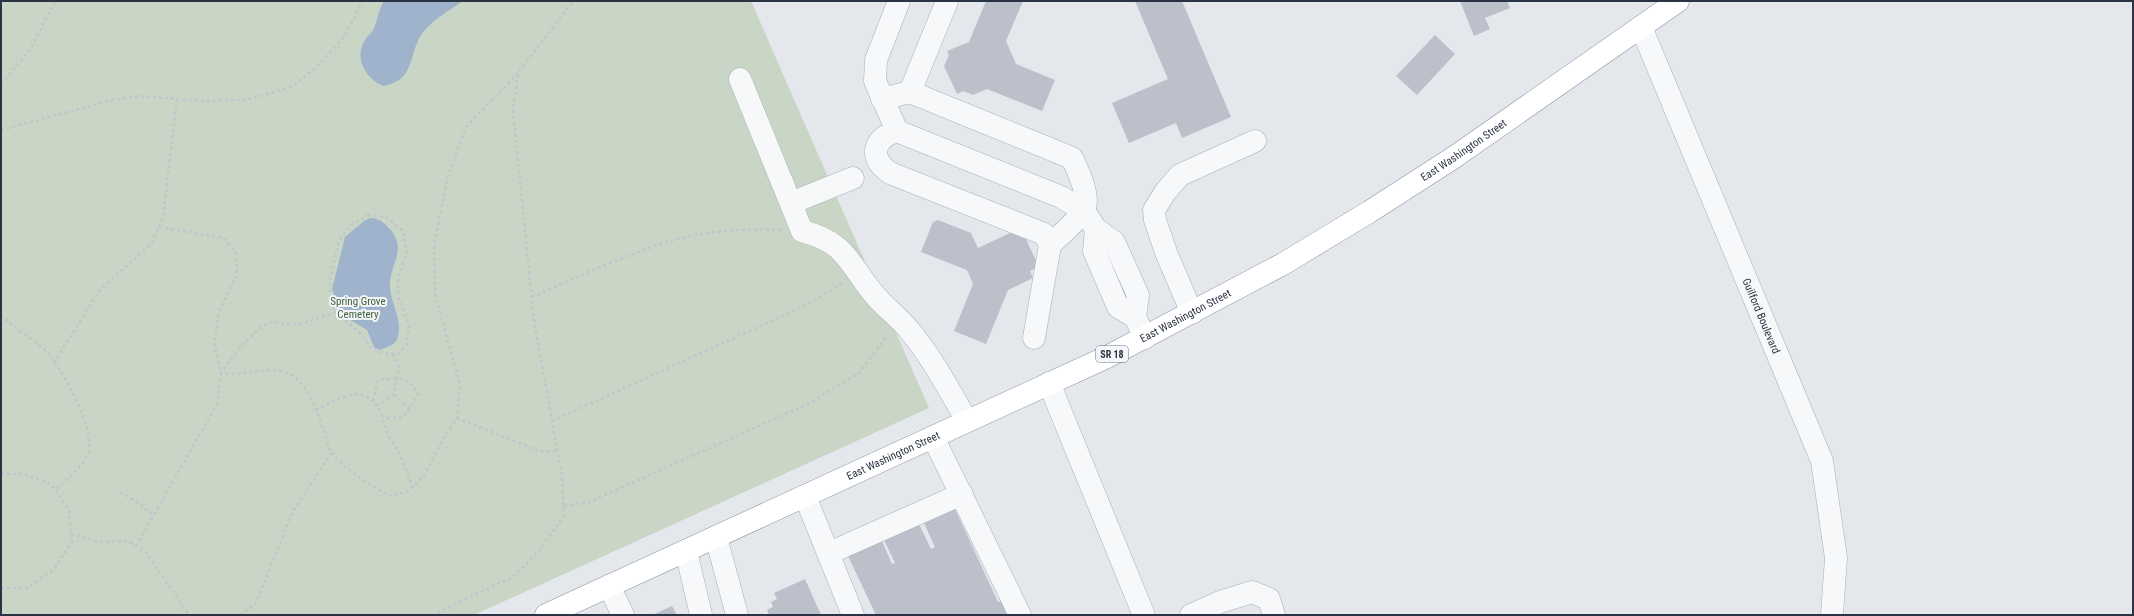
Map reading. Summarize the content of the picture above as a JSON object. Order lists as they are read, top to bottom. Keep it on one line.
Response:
{"streets":{"highway":["East Washington Street","SR 18"],"street":["Guilford Boulevard"]},"crossings":[["East Washington Street","Guilford Boulevard"]],"parks":["Spring Grove Cemetery"]}
